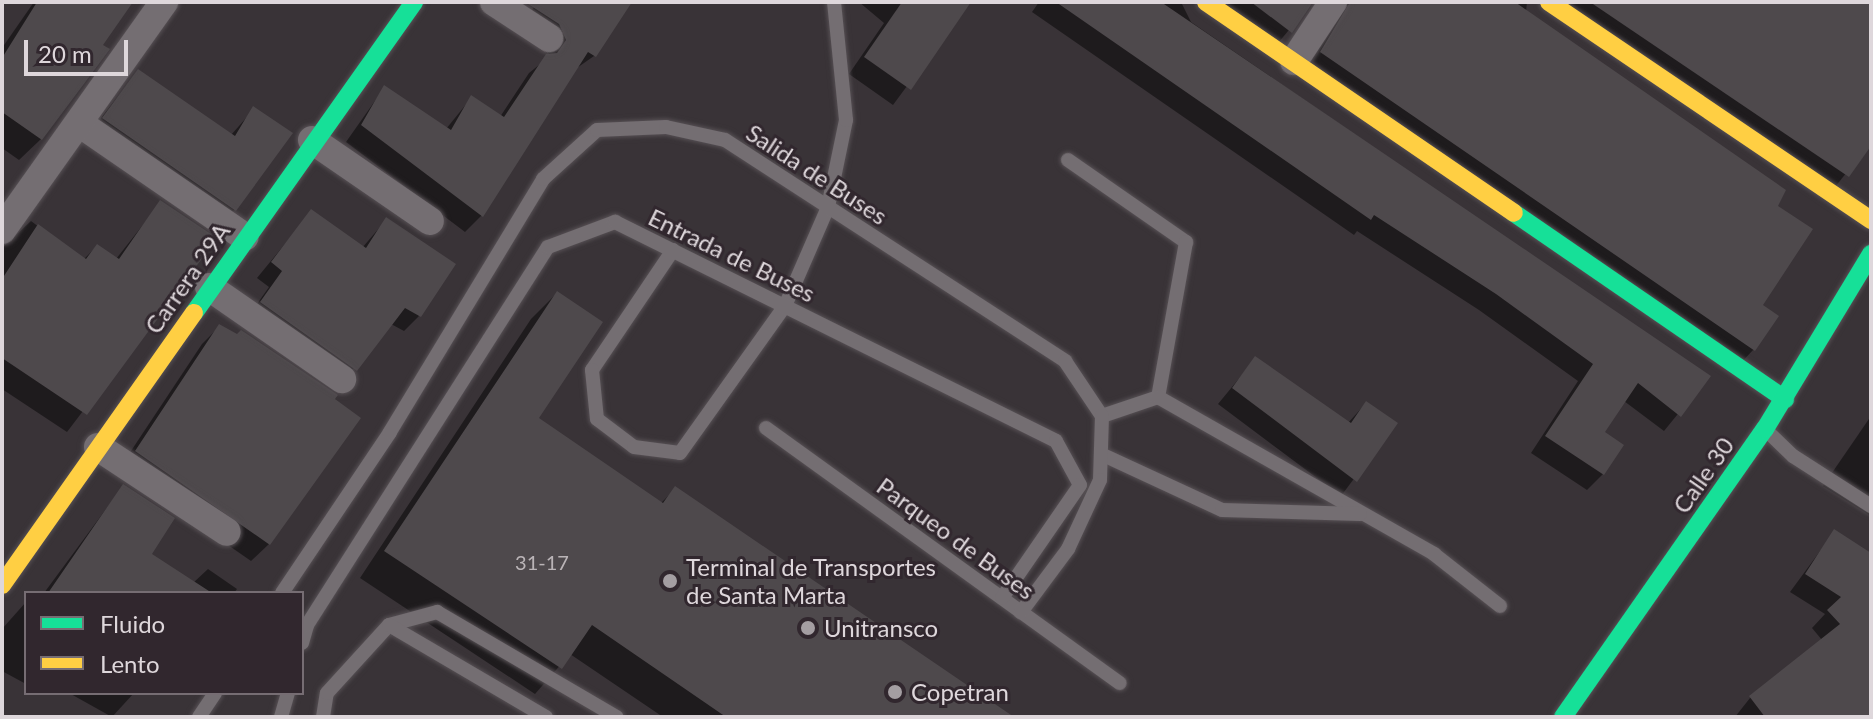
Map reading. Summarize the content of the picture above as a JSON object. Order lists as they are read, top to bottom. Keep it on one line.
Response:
{"streets":{"street":["Carrera 29A","Calle 30"],"lane":["Salida de Buses","Entrada de Buses","Parqueo de Buses"]},"crossings":[["Entrada de Buses","Parqueo de Buses"]],"places":["Terminal de Transportes de Santa Marta","Unitransco","Copetran"],"house_numbers":["31-17"],"legend":["Fluido","Lento"],"scale_bar":"20 m"}
